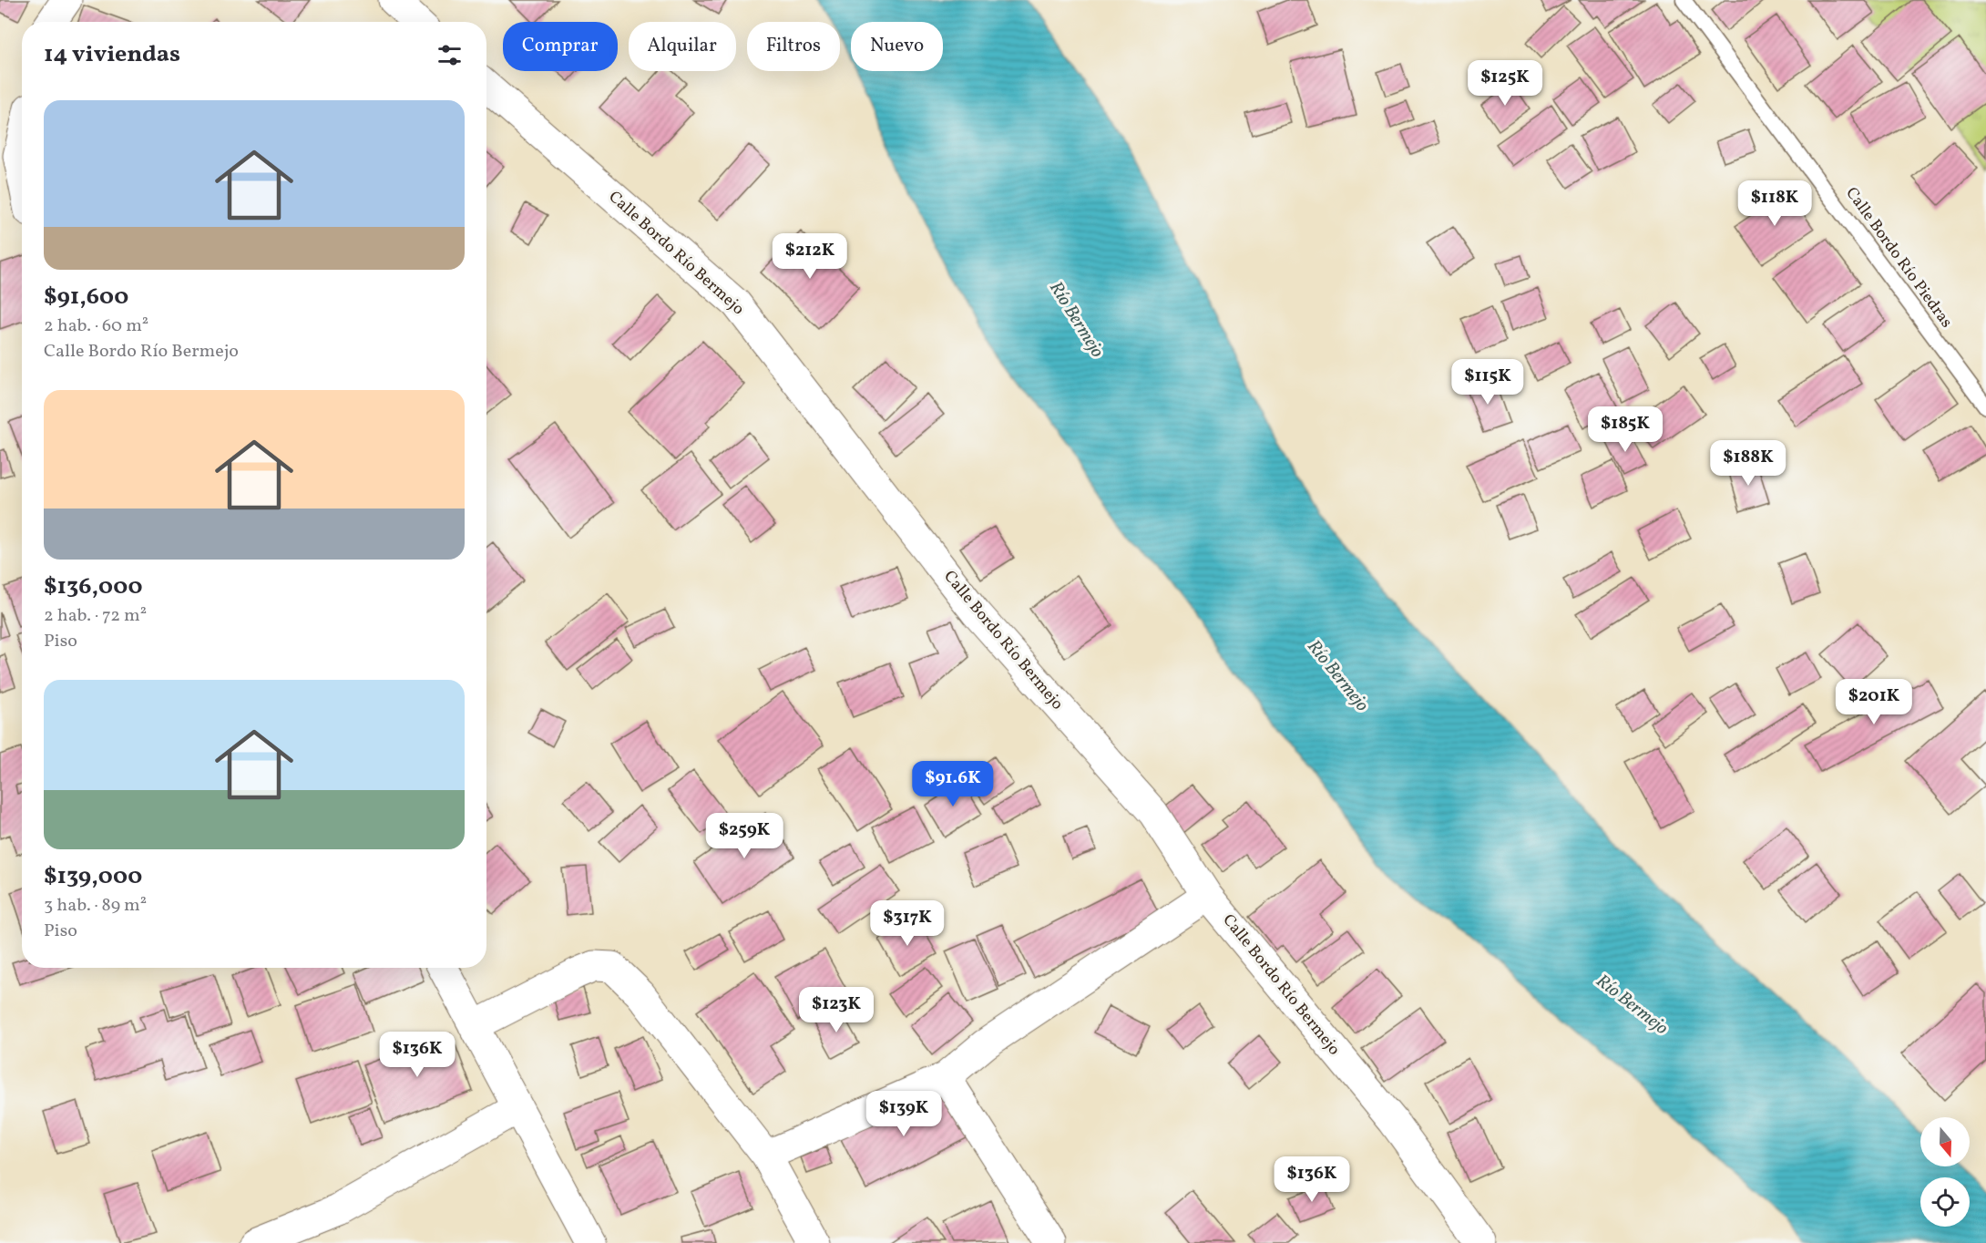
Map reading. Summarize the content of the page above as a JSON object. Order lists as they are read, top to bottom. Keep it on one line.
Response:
{"streets":{"street":["Calle Bordo Río Bermejo"],"lane":["Calle Bordo Río Piedras"]},"water":["Río Bermejo"],"north":"bottom","page":{"chip":["Comprar","Alquilar","Filtros","Nuevo"],"heading":"14 viviendas","price":["$125K","$118K","$212K","$115K","$185K","$188K","$201K","$91.6K","$259K","$317K","$123K","$136K","$139K","$136K"],"list":[{"name":"$91,600","note":"2 hab. · 60 m² · Calle Bordo Río Bermejo"},{"name":"$136,000","note":"2 hab. · 72 m² · Piso"},{"name":"$139,000","note":"3 hab. · 89 m² · Piso"}]}}
